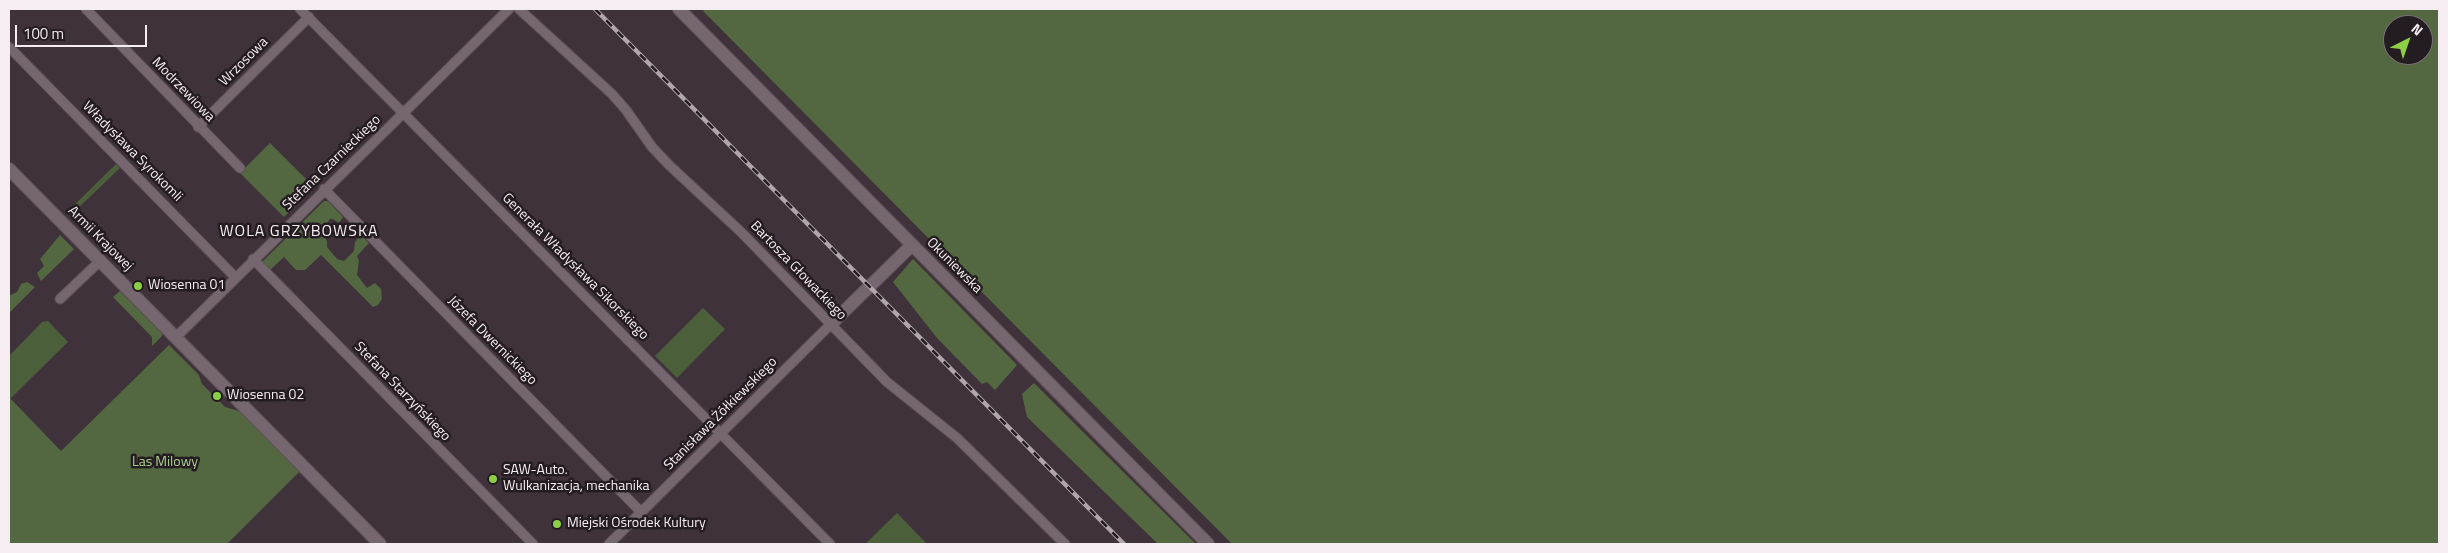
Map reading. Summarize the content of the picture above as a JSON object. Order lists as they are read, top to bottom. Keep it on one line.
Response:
{"streets":{"main road":["Armii Krajowej","Okuniewska"],"street":["Wrzosowa","Modrzewiowa","Władysława Syrokomli","Stefana Czarnieckiego","Generała Władysława Sikorskiego","Bartosza Głowackiego","Józefa Dwernickiego","Stefana Starzyńskiego","Stanisława Żółkiewskiego"]},"crossings":[["Wrzosowa","Modrzewiowa"],["Wrzosowa","Generała Władysława Sikorskiego"],["Władysława Syrokomli","Stefana Czarnieckiego"],["Stefana Czarnieckiego","Armii Krajowej"],["Stefana Czarnieckiego","Generała Władysława Sikorskiego"],["Stefana Czarnieckiego","Józefa Dwernickiego"],["Stefana Czarnieckiego","Stefana Starzyńskiego"],["Generała Władysława Sikorskiego","Stanisława Żółkiewskiego"],["Bartosza Głowackiego","Stanisława Żółkiewskiego"],["Józefa Dwernickiego","Stanisława Żółkiewskiego"]],"districts":["WOLA GRZYBOWSKA"],"parks":["Las Milowy"],"places":["Wiosenna 01","Wiosenna 02","SAW-Auto. Wulkanizacja, mechanika","Miejski Ośrodek Kultury"],"scale_bar":"100 m","north":"top right"}
